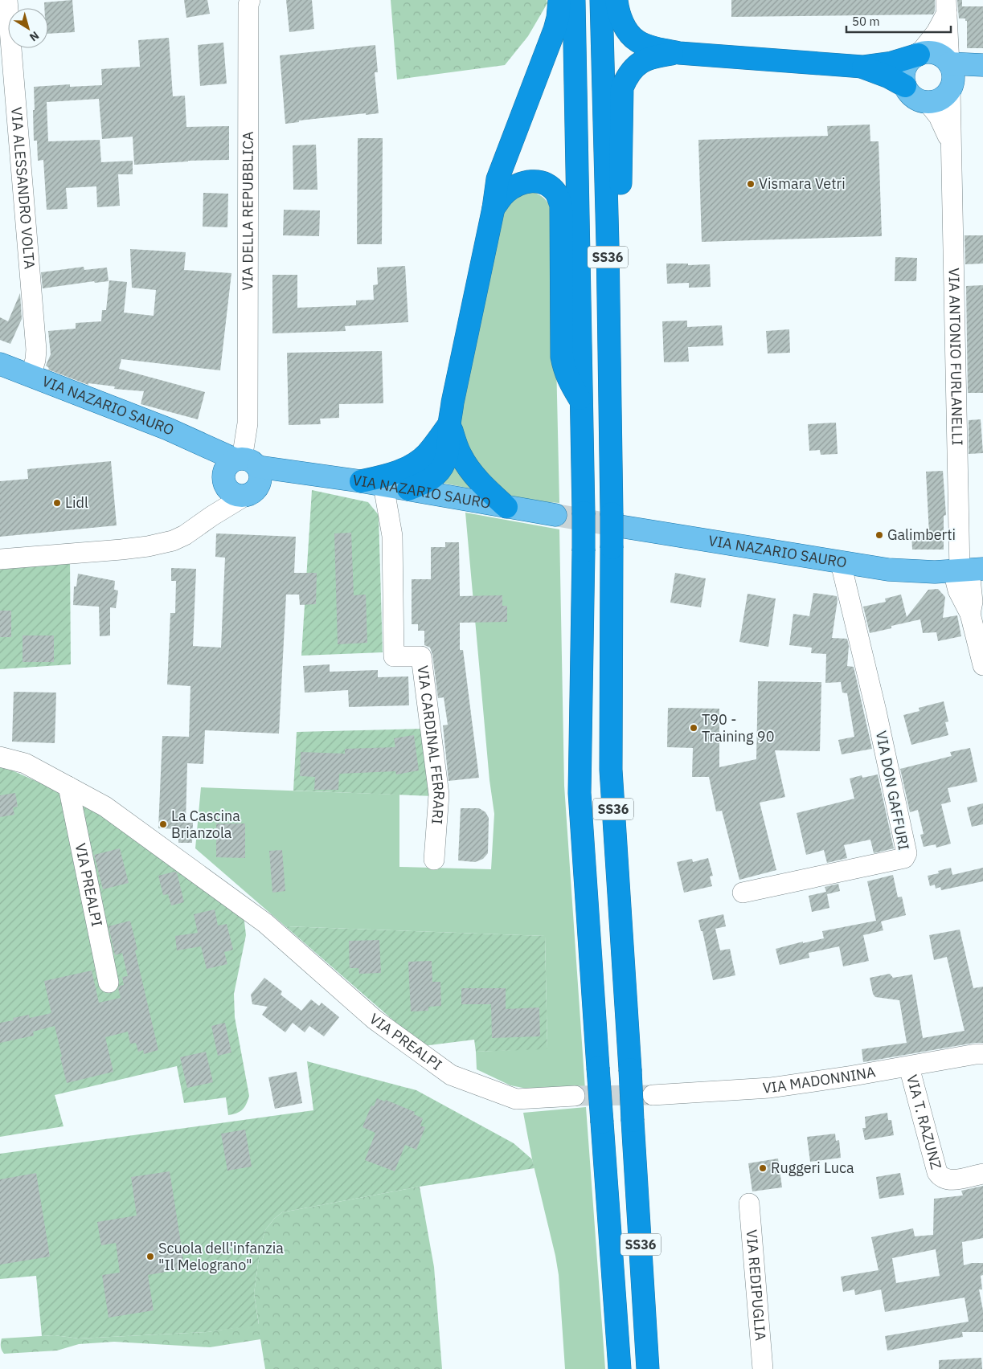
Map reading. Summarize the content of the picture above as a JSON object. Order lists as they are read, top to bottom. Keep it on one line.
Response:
{"streets":{"highway":["SS36"],"main road":["VIA NAZARIO SAURO"],"street":["VIA ALESSANDRO VOLTA","VIA DELLA REPUBBLICA","VIA ANTONIO FURLANELLI","VIA CARDINAL FERRARI","VIA DON GAFFURI","VIA PREALPI","VIA MADONNINA","VIA T. RAZUNZ","VIA REDIPUGLIA"]},"crossings":[["VIA ALESSANDRO VOLTA","VIA NAZARIO SAURO"],["VIA DELLA REPUBBLICA","VIA NAZARIO SAURO"],["SS36","VIA NAZARIO SAURO"],["VIA ANTONIO FURLANELLI","VIA NAZARIO SAURO"],["VIA NAZARIO SAURO","VIA CARDINAL FERRARI"],["VIA NAZARIO SAURO","VIA DON GAFFURI"],["VIA MADONNINA","VIA T. RAZUNZ"]],"places":["Vismara Vetri","Lidl","Galimberti","T90 - Training 90","La Cascina Brianzola","Ruggeri Luca","Scuola dell'infanzia \"Il Melograno\""],"scale_bar":"50 m","north":"bottom right"}
